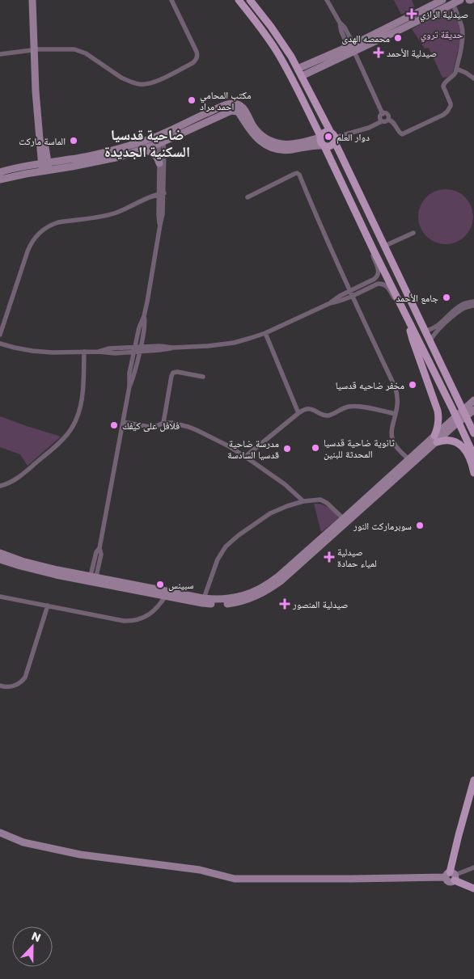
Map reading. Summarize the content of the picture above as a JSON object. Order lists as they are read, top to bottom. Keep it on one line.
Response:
{"districts":["ضاحية قدسيا السكنية الجديدة"],"parks":["حديقة تروي"],"places":{"health":["صيدلية الرازي","صيدلية الأحمد","صيدلية لمياء حمادة","صيدلية المنصور"],"other":["محمصه الهدى","مكتب المحامي احمد مراد","دوار العلم","الماسة ماركت","جامع الأحمد","مخفر ضاحيه قدسيا","فلافل على كيفك","ثانوية ضاحية قدسيا المحدثة للبنين","مدرسة ضاحية قدسيا السادسة","سوبرماركت النور","سبينس"]},"north":"top"}
